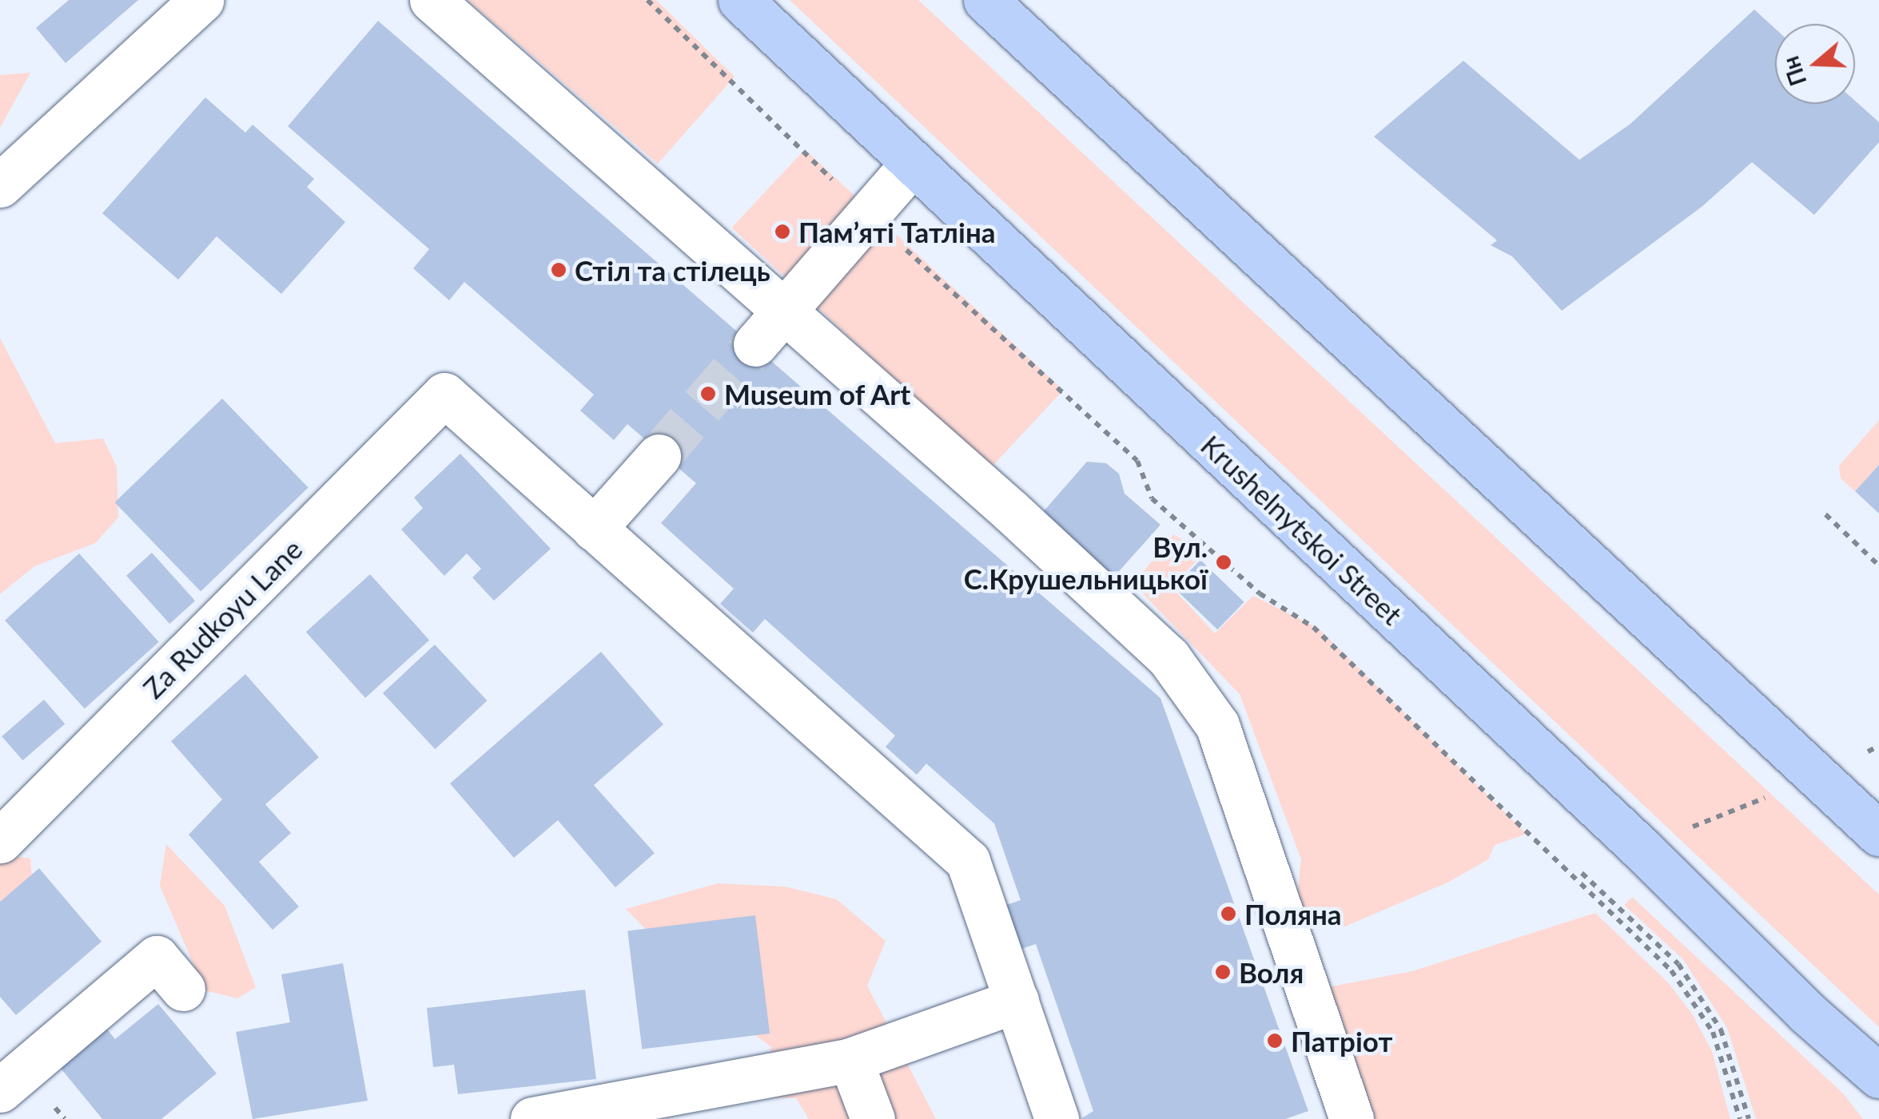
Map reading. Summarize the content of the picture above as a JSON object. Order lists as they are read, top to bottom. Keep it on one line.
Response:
{"streets":{"main road":["Krushelnytskoi Street"],"street":["Za Rudkoyu Lane"]},"places":["Пам’яті Татліна","Стіл та стілець","Museum of Art","Вул. С.Крушельницької","Поляна","Воля","Патріот"],"north":"left"}
